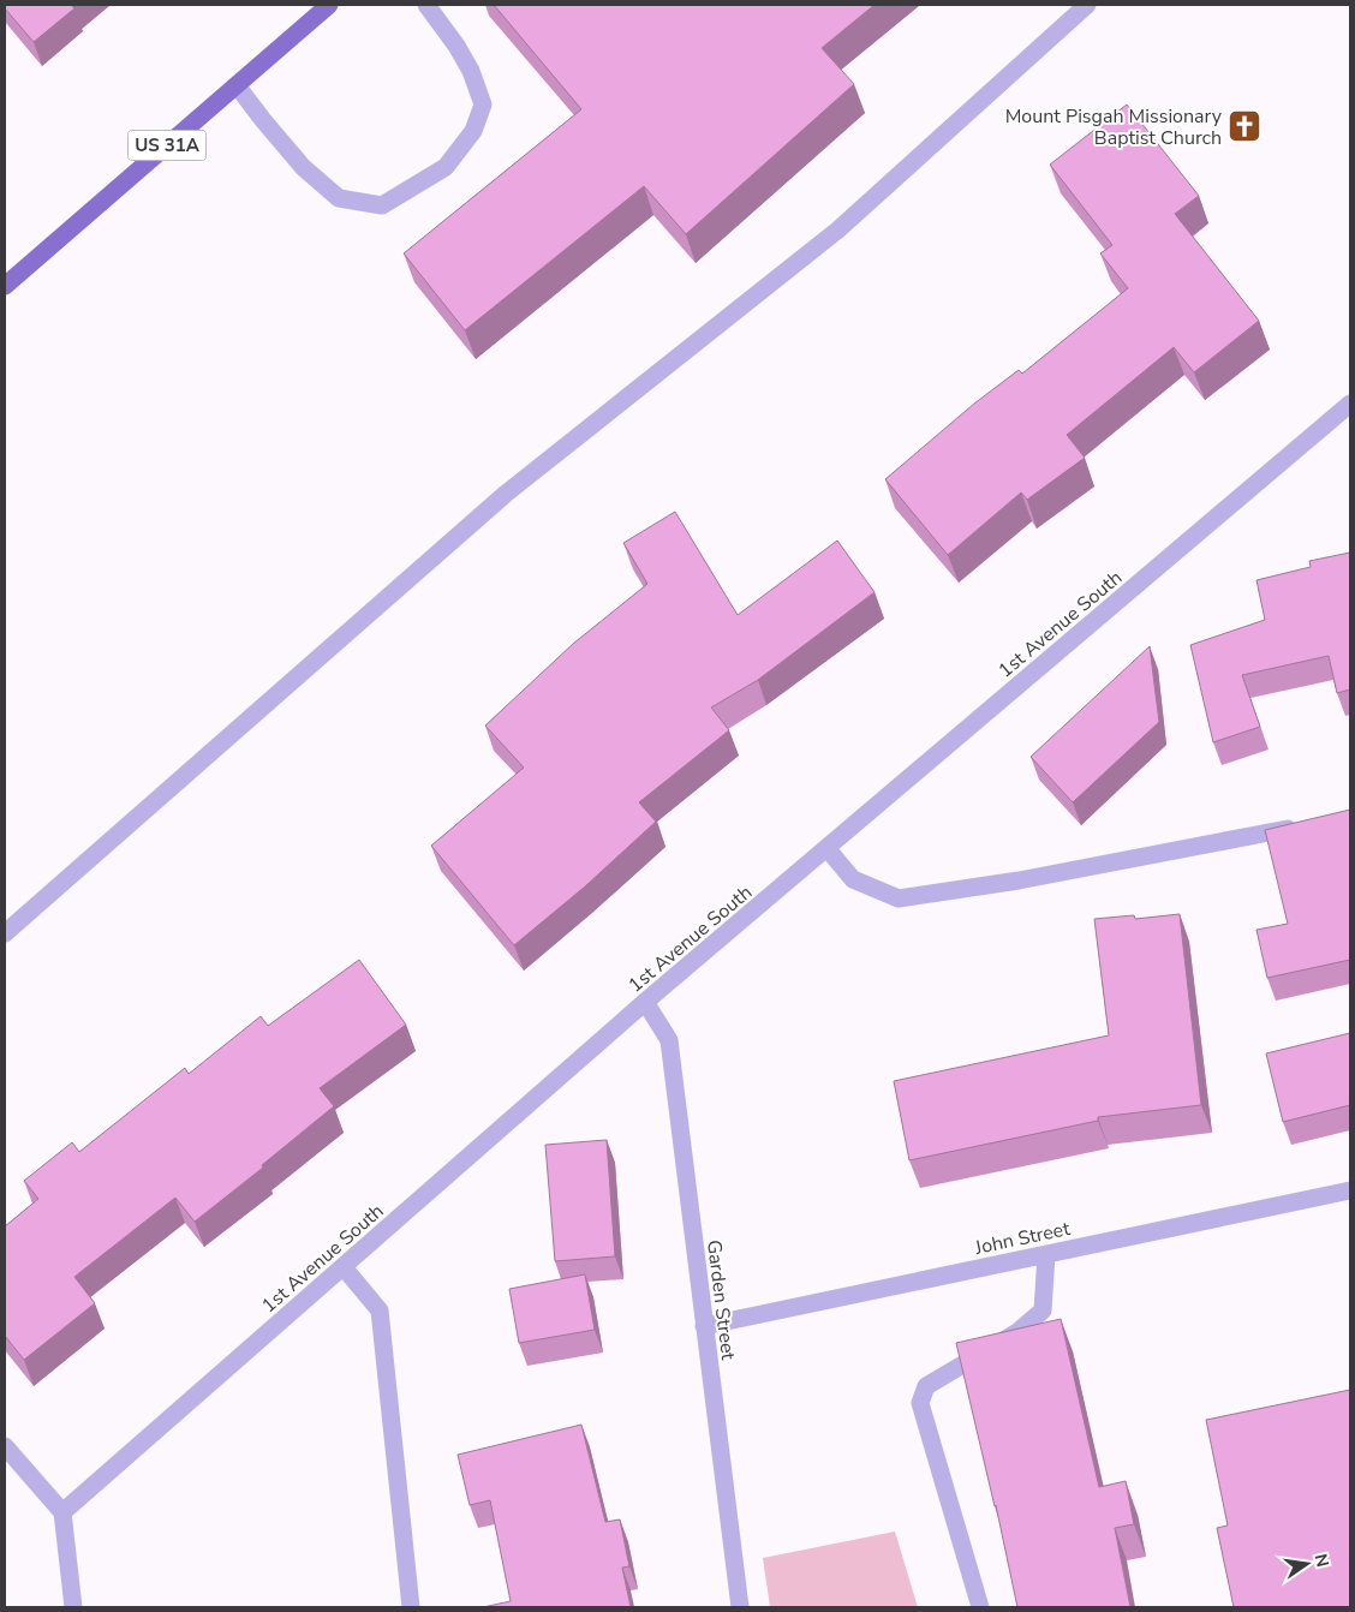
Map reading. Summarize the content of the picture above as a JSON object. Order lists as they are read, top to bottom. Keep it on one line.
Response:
{"streets":{"main road":["US 31A"],"street":["1st Avenue South","John Street","Garden Street"]},"crossings":[["1st Avenue South","Garden Street"],["John Street","Garden Street"]],"places":{"church":["Mount Pisgah Missionary Baptist Church"]},"north":"right"}
